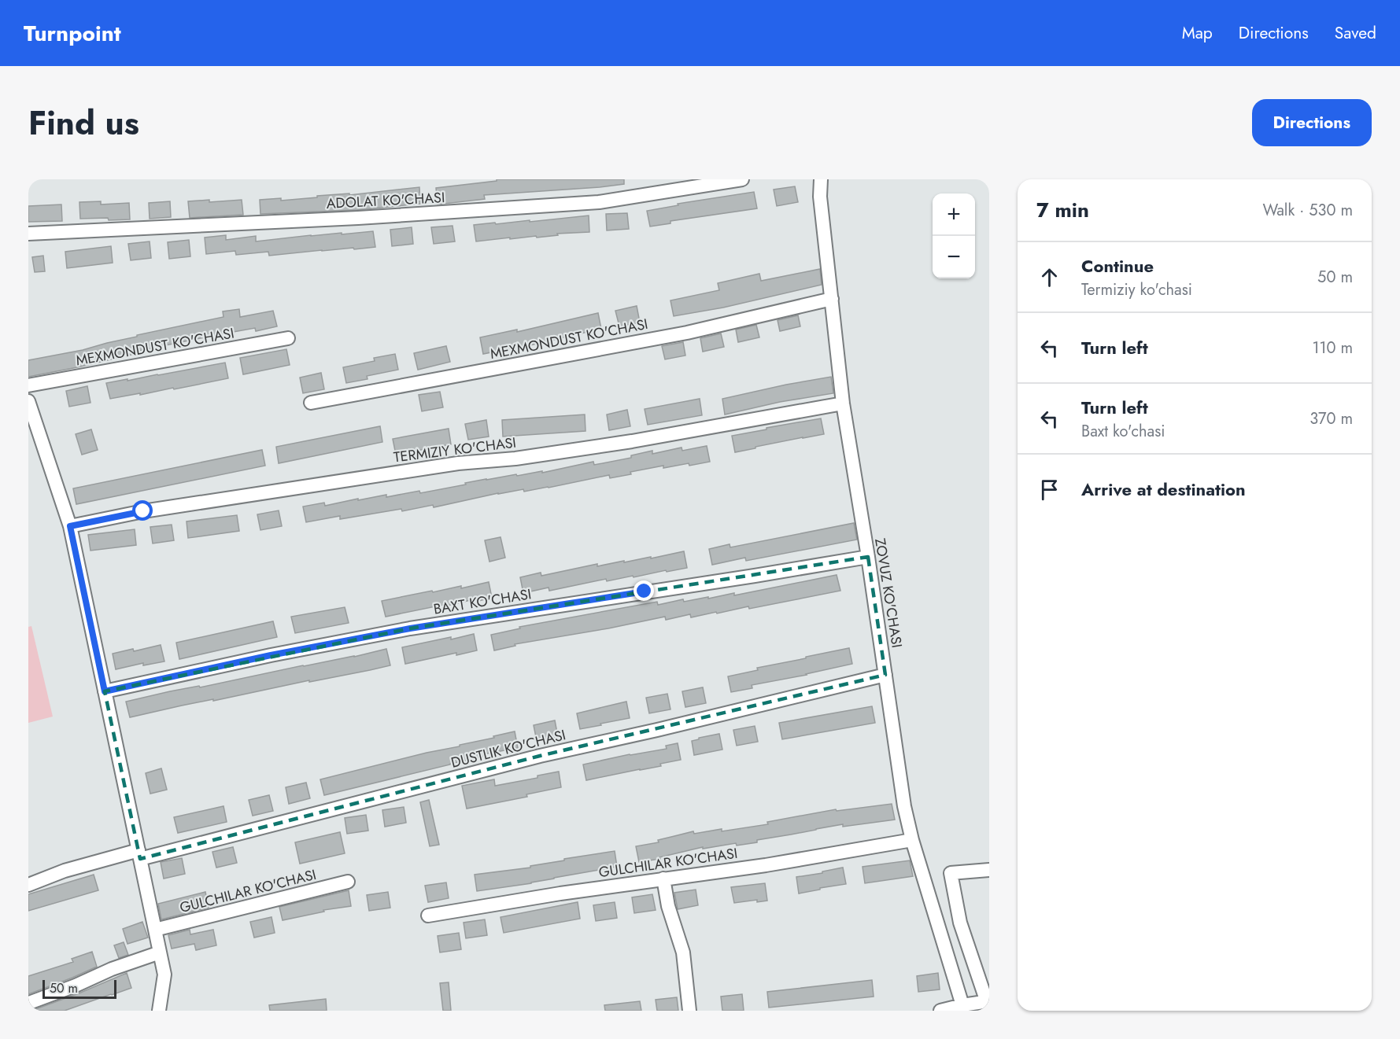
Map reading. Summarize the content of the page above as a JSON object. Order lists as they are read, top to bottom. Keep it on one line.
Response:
{"streets":{"street":["ADOLAT KO'CHASI","MEXMONDUST KO'CHASI","TERMIZIY KO'CHASI","ZOVUZ KO'CHASI","BAXT KO'CHASI","DUSTLIK KO'CHASI","GULCHILAR KO'CHASI"]},"crossings":[["MEXMONDUST KO'CHASI","ZOVUZ KO'CHASI"],["TERMIZIY KO'CHASI","ZOVUZ KO'CHASI"],["ZOVUZ KO'CHASI","BAXT KO'CHASI"],["ZOVUZ KO'CHASI","DUSTLIK KO'CHASI"],["ZOVUZ KO'CHASI","GULCHILAR KO'CHASI"]],"scale_bar":"50 m","page":{"header":"Turnpoint","nav":["Map","Directions","Saved"],"title":"Find us","buttons":"Directions","heading":["7 min","Walk · 530 m"],"map_buttons":["+","−"],"list":[["Continue","Termiziy ko'chasi","50 m"],["Turn left","110 m"],["Turn left","Baxt ko'chasi","370 m"],"Arrive at destination"],"scale":"50 m"}}
